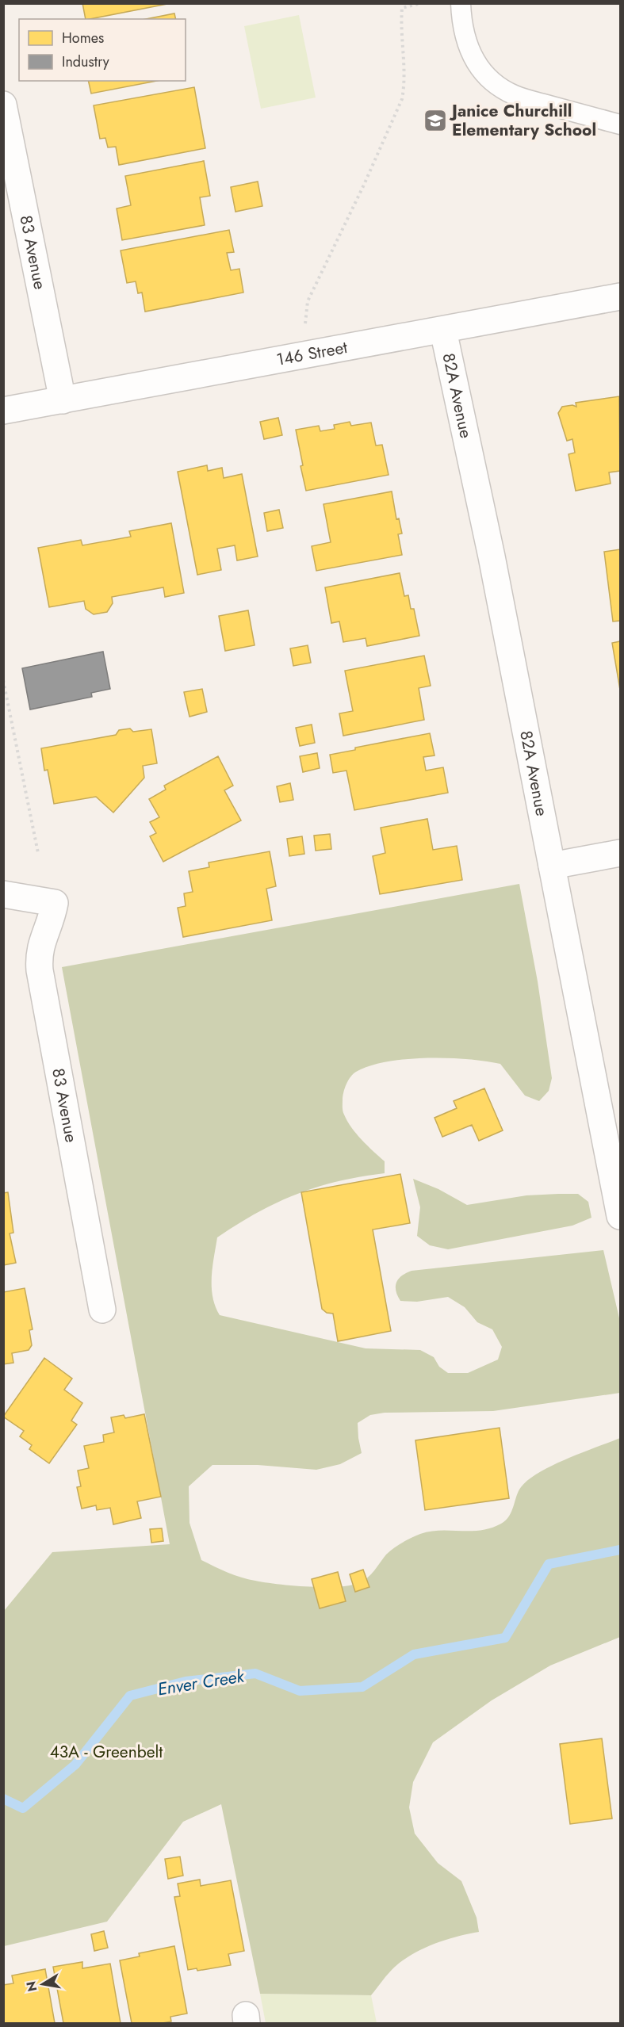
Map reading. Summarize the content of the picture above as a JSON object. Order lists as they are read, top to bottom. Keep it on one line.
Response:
{"streets":{"street":["83 Avenue","146 Street","82A Avenue"]},"crossings":[["83 Avenue","146 Street"],["146 Street","82A Avenue"]],"water":["Enver Creek"],"parks":["43A - Greenbelt"],"places":{"school or university":["Janice Churchill Elementary School"]},"legend":["Homes","Industry"],"north":"left"}
